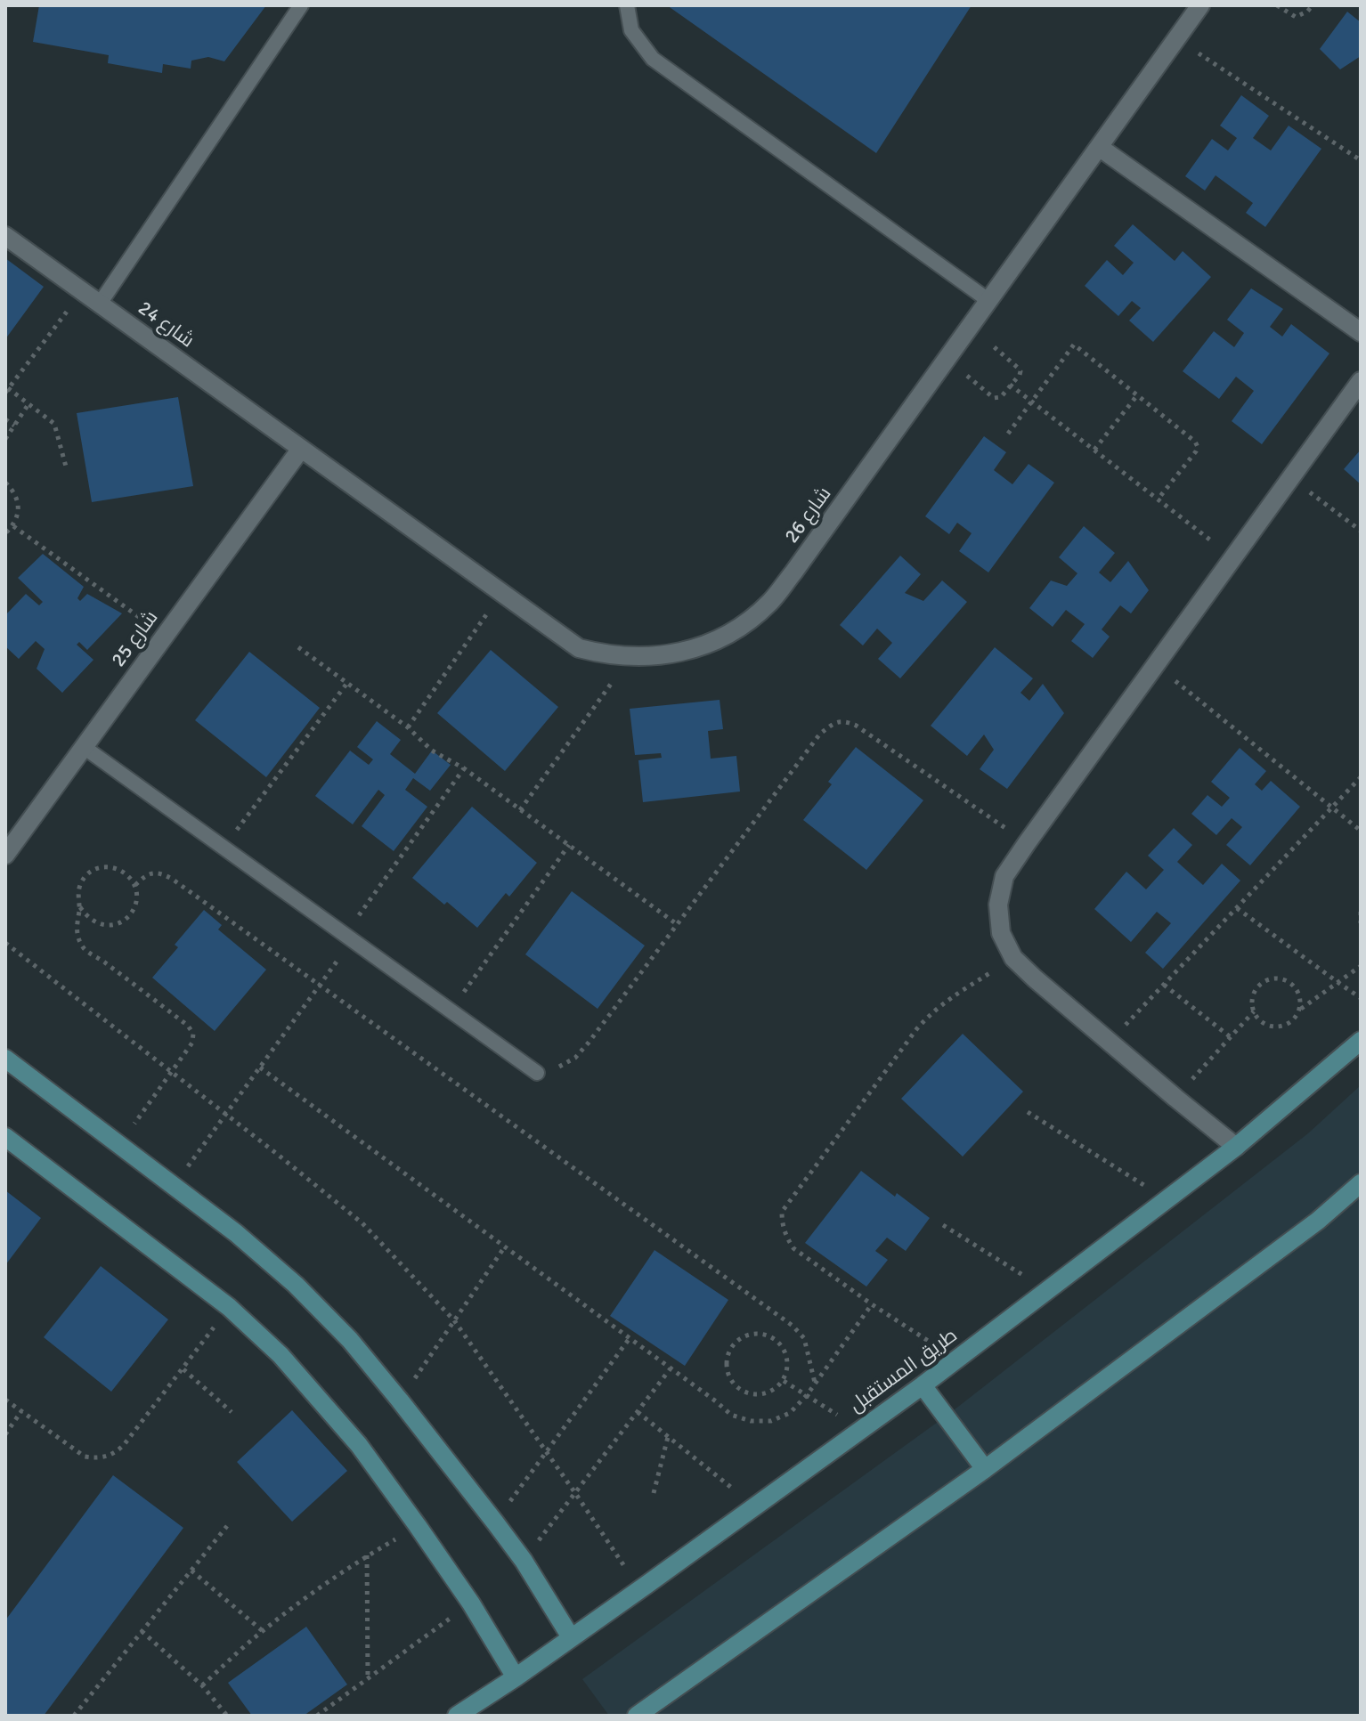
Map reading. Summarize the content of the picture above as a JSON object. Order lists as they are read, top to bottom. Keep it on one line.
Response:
{"streets":{"street":["شارع 24","شارع 26","شارع 25","طريق المستقبل"]},"crossings":[["شارع 24","شارع 26"],["شارع 24","شارع 25"],["شارع 26","شارع 25"]]}
